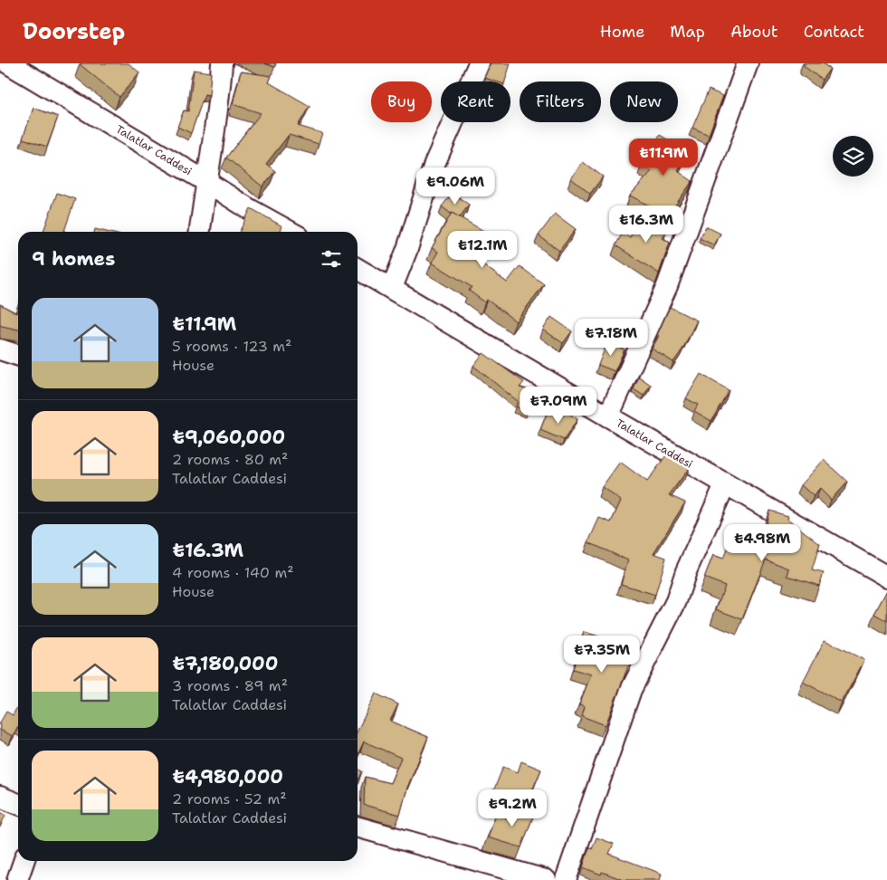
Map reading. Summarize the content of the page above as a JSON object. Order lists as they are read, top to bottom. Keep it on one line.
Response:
{"streets":{"street":["Talatlar Caddesi"]},"page":{"header":"Doorstep","nav":["Home","Map","About","Contact"],"chip":["Buy","Rent","Filters","New"],"price":["₺11.9M","₺9.06M","₺16.3M","₺12.1M","₺7.18M","₺7.09M","₺4.98M","₺7.35M","₺9.2M"],"heading":"9 homes","list":[{"name":"₺11.9M","note":"5 rooms · 123 m² · House"},{"name":"₺9,060,000","note":"2 rooms · 80 m² · Talatlar Caddesi"},{"name":"₺16.3M","note":"4 rooms · 140 m² · House"},{"name":"₺7,180,000","note":"3 rooms · 89 m² · Talatlar Caddesi"},{"name":"₺4,980,000","note":"2 rooms · 52 m² · Talatlar Caddesi"}]}}
